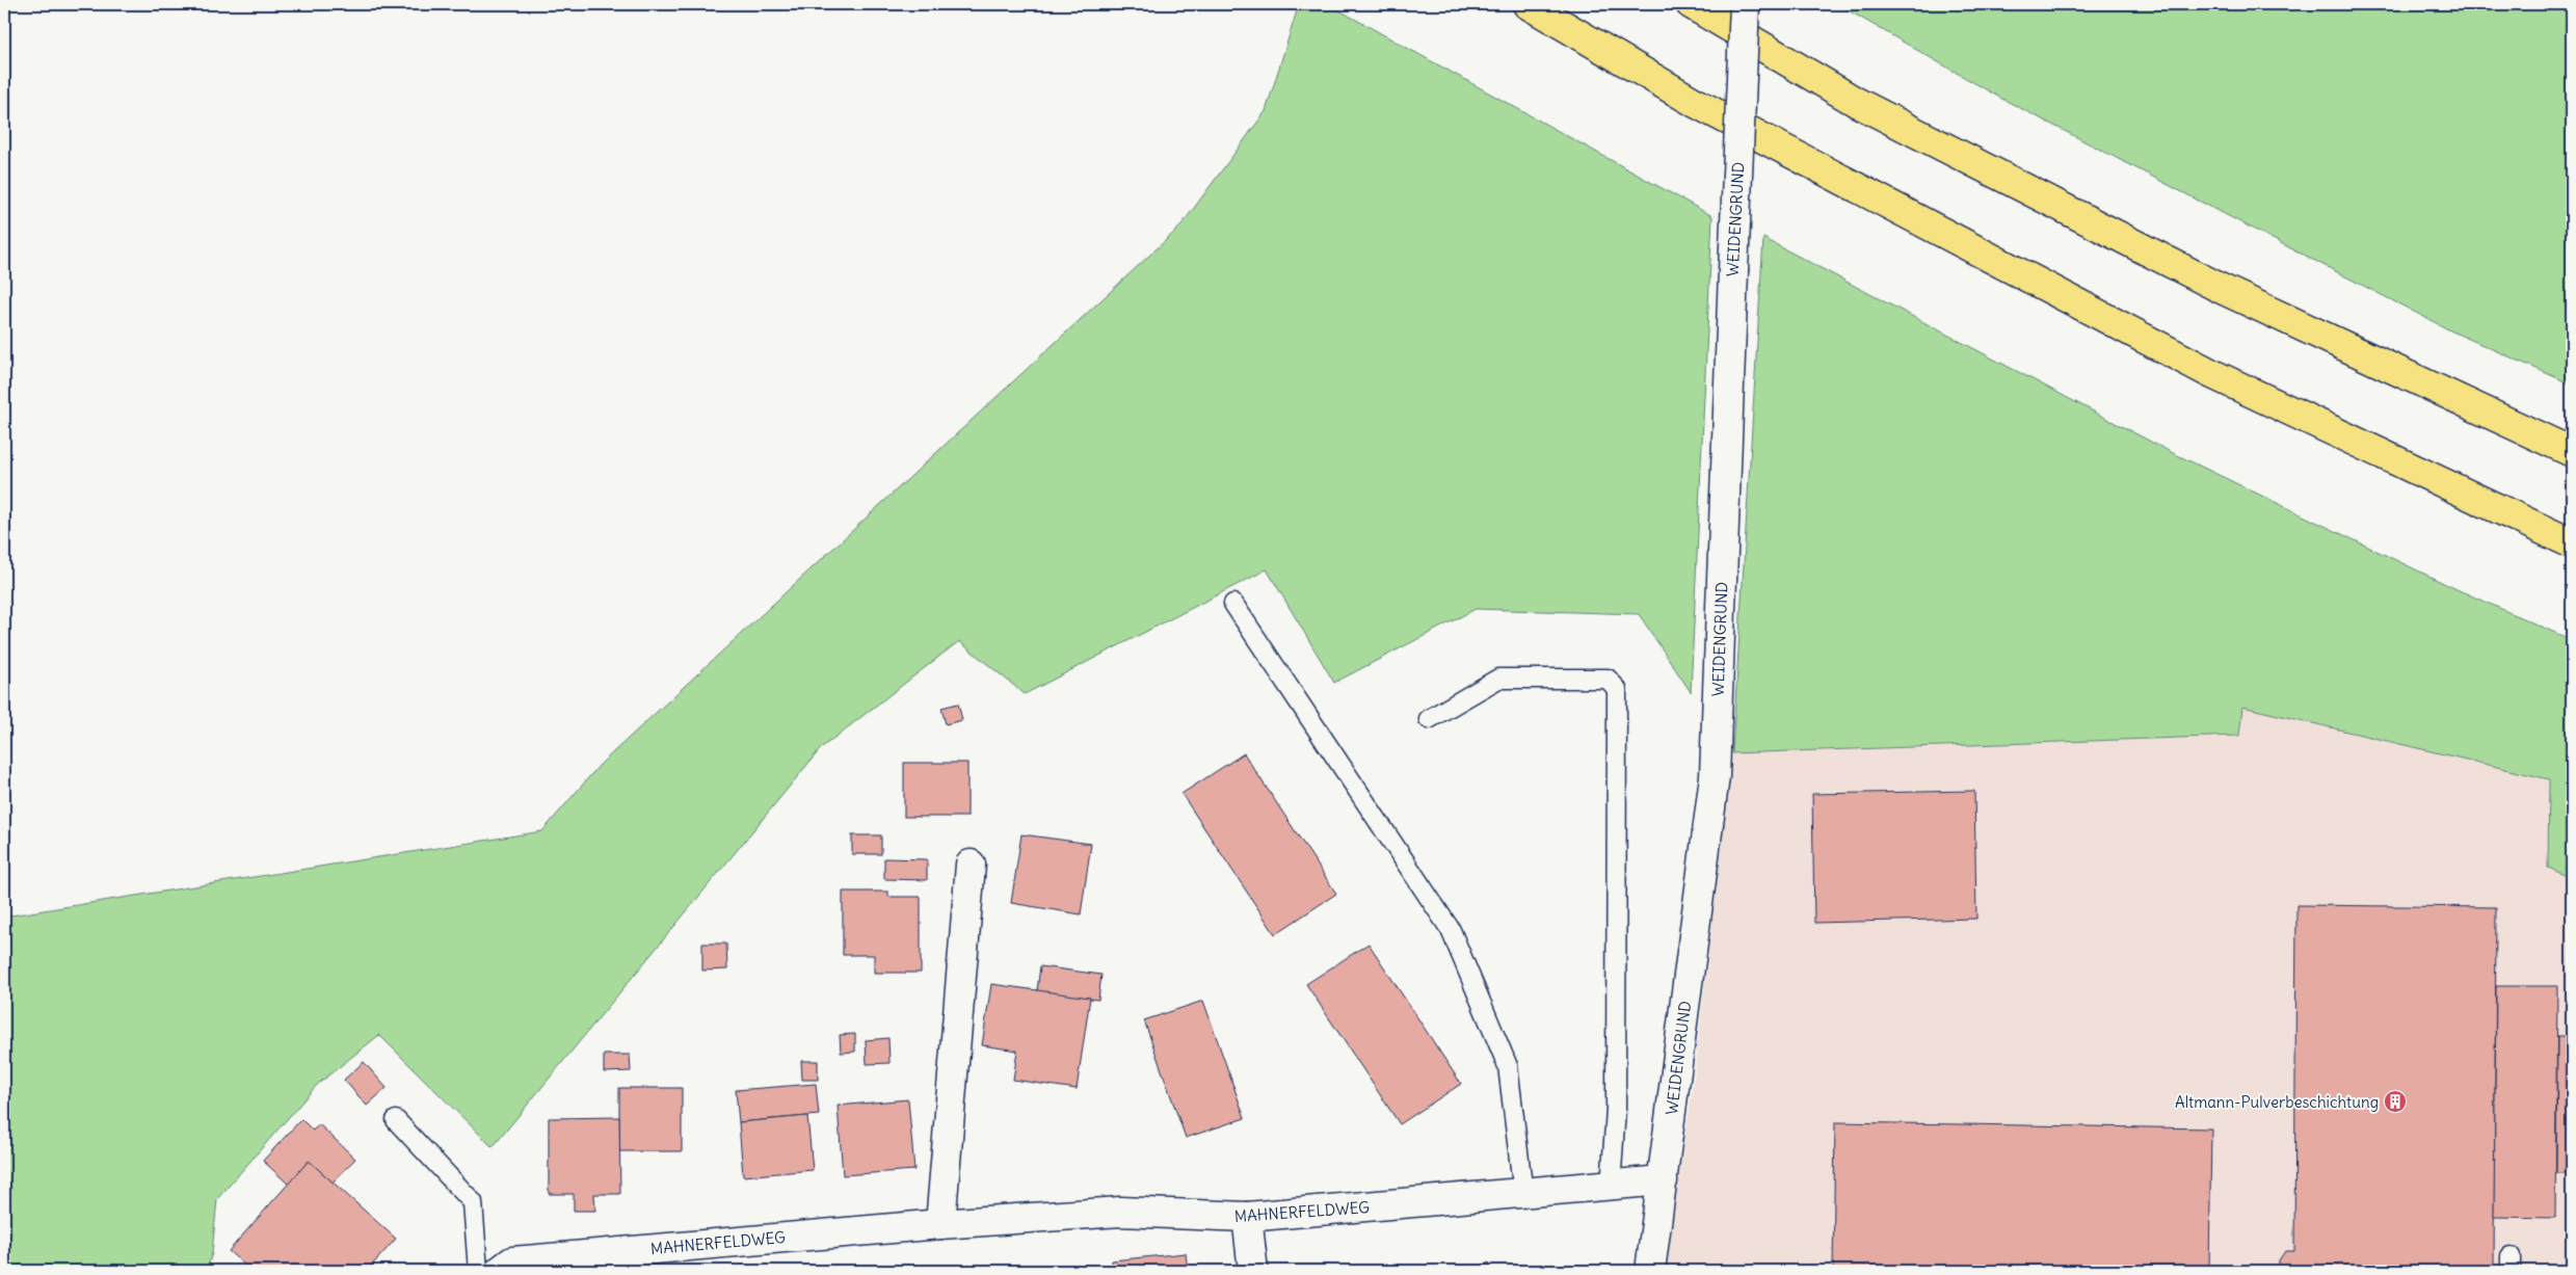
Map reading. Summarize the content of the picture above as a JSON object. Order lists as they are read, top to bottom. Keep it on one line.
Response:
{"streets":{"street":["WEIDENGRUND","MAHNERFELDWEG"]},"crossings":[["WEIDENGRUND","MAHNERFELDWEG"]],"places":{"building":["Altmann-Pulverbeschichtung"]}}
